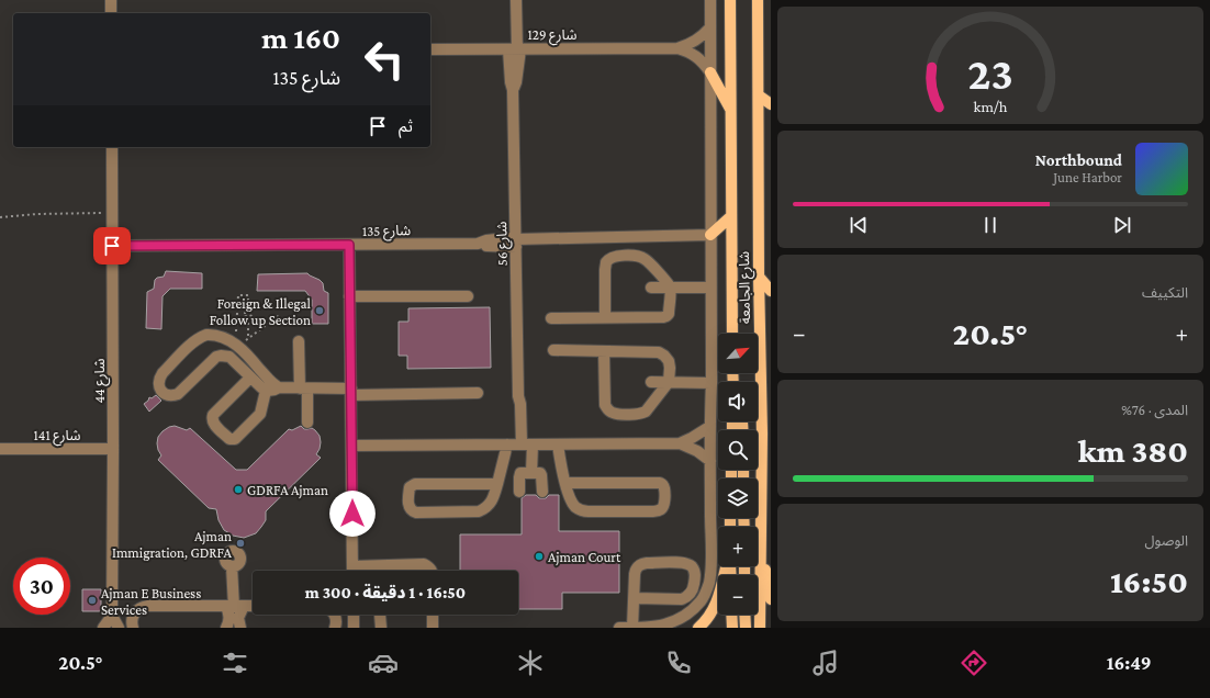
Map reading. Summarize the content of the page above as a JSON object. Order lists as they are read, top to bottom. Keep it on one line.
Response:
{"streets":{"main road":["شارع الجامعة"],"street":["شارع 129","شارع 135","شارع 56","شارع 44","شارع 141"]},"crossings":[["شارع 129","شارع 56"],["شارع 135","شارع 56"],["شارع 135","شارع 44"],["شارع 44","شارع 141"]],"places":["Foreign & Illegal Follow up Section","GDRFA Ajman","Ajman Immigration, GDRFA","Ajman Court","Ajman E Business Services"],"north":"top right","page":{"turn":["160 m","شارع 135"],"then":"ثم","song":["Northbound","June Harbor"],"tile":["التكييف",["المدى · 76%","380 km"],["الوصول","16:50"]],"heat":["−","20.5°","+"],"map_buttons":["+","−"],"limit":"30","trip":"16:50 · 1 دقيقة · 300 m","tabs":["16:49","20.5°"],"gauge":["23","km/h"]}}
